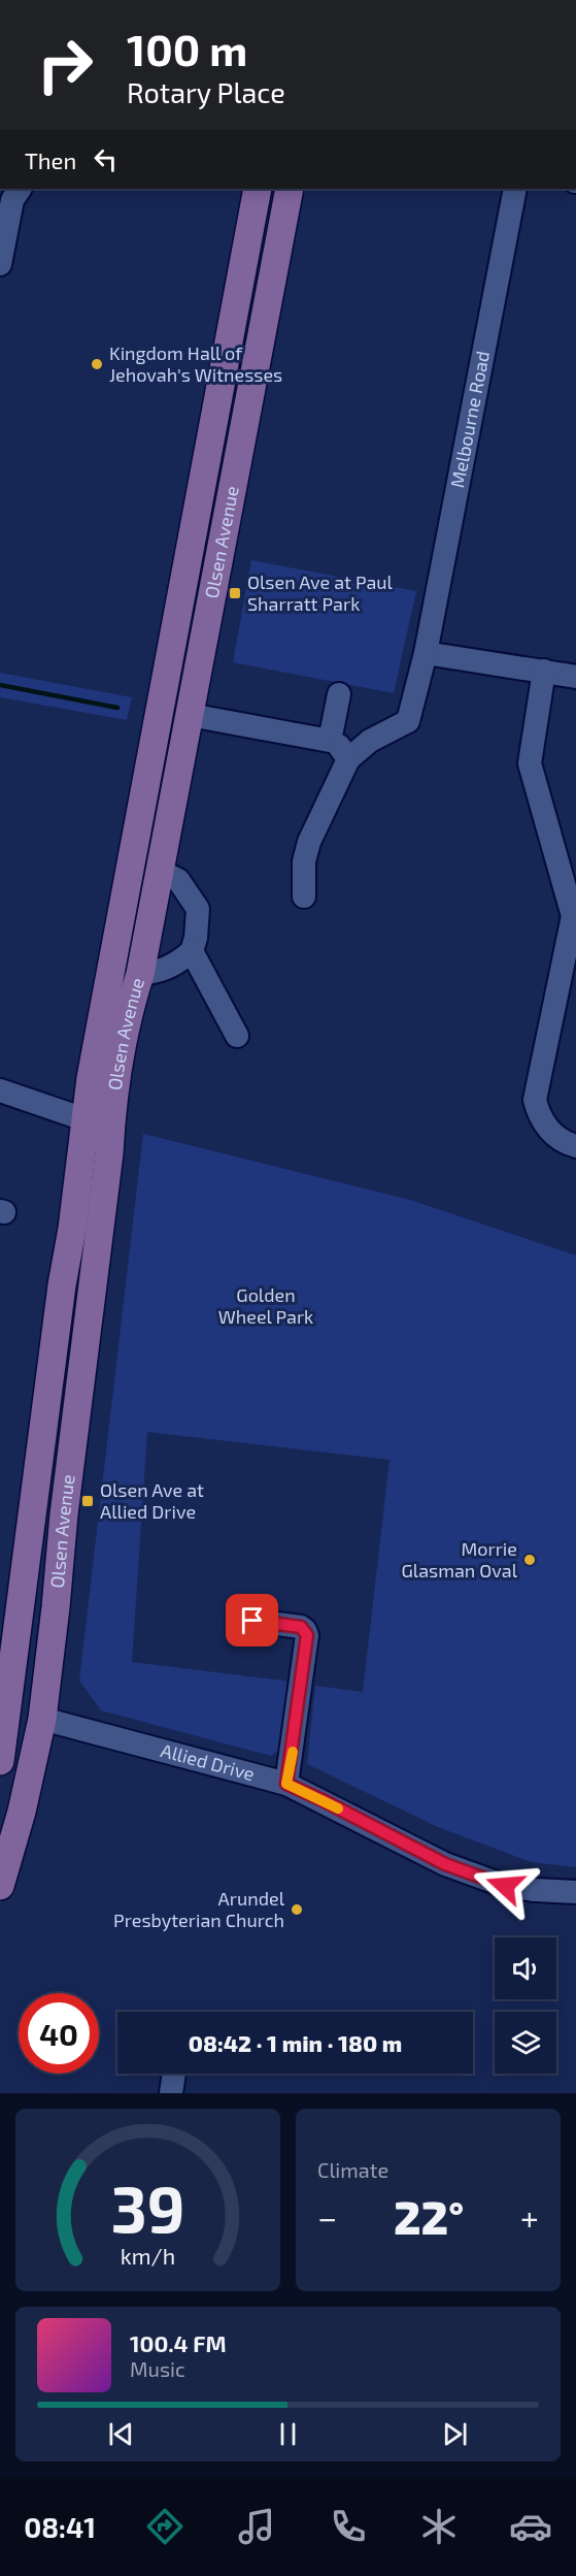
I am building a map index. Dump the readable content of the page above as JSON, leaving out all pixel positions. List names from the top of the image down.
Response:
{
  "streets": {
    "main road": ["Olsen Avenue"],
    "street": ["Melbourne Road", "Allied Drive"]
  },
  "crossings": [
    ["Olsen Avenue", "Allied Drive"]
  ],
  "parks": ["Golden Wheel Park"],
  "places": {
    "other": ["Kingdom Hall of Jehovah's Witnesses", "Morrie Glasman Oval", "Arundel Presbyterian Church"],
    "transit": ["Olsen Ave at Paul Sharratt Park", "Olsen Ave at Allied Drive"]
  },
  "page": {
    "turn": ["100 m", "Rotary Place"],
    "then": "Then",
    "limit": "40",
    "trip": "08:42 · 1 min · 180 m",
    "tile": "Climate",
    "heat": ["−", "22°", "+"],
    "song": ["100.4 FM", "Music"],
    "tabs": "08:41",
    "gauge": ["39", "km/h"]
  }
}
